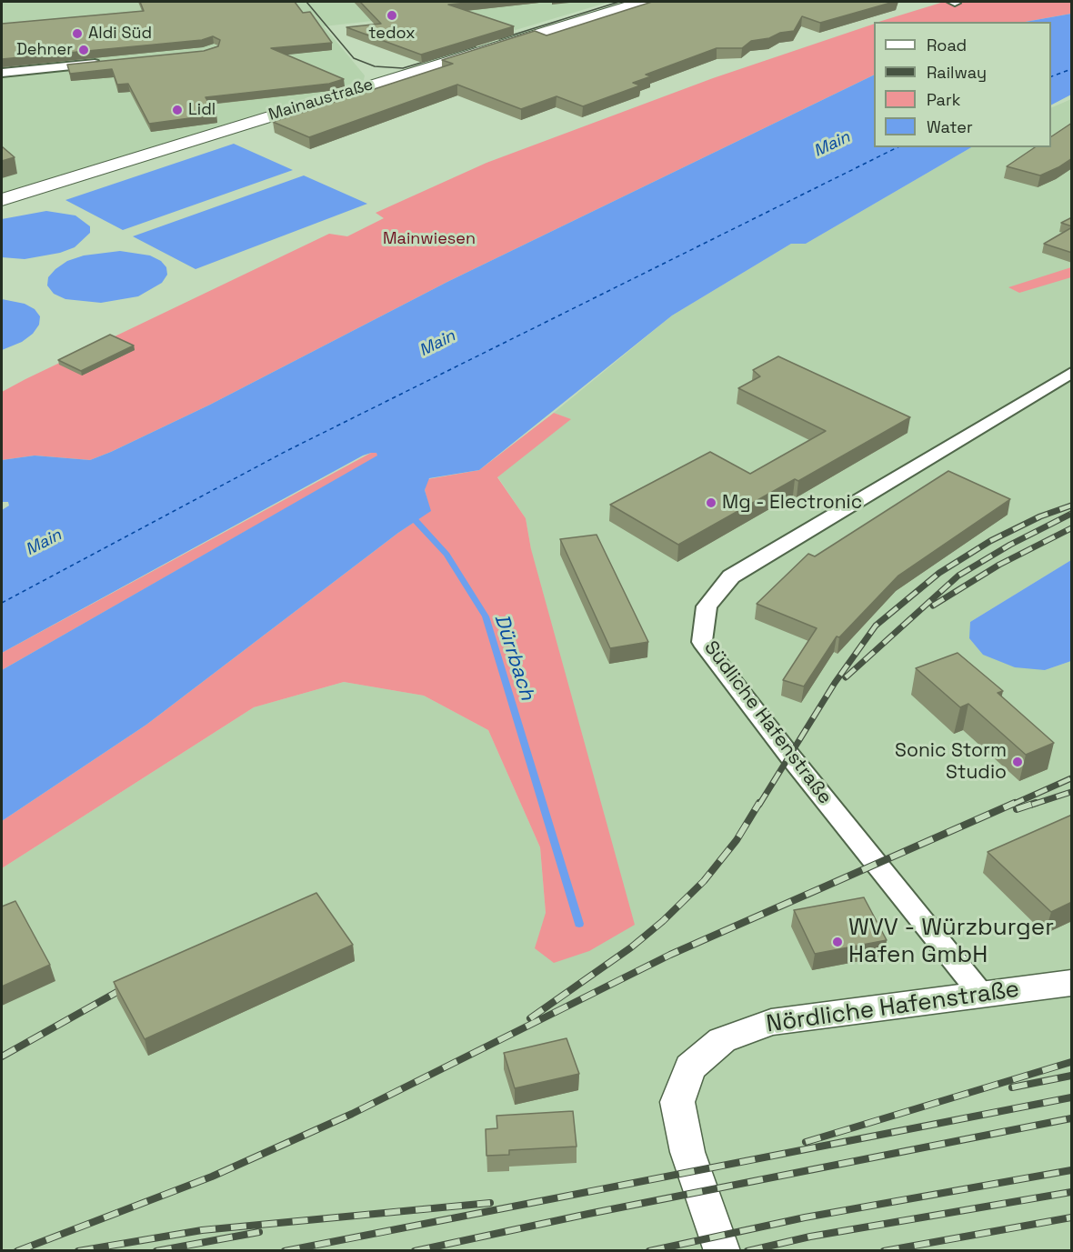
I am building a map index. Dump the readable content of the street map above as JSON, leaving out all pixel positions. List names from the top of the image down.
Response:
{
  "streets": {
    "main road": ["Mainaustraße"],
    "street": ["Südliche Hafenstraße", "Nördliche Hafenstraße"]
  },
  "crossings": [
    ["Südliche Hafenstraße", "Nördliche Hafenstraße"]
  ],
  "water": ["Main", "Dürrbach"],
  "parks": ["Mainwiesen"],
  "places": [
    "tedox",
    "Aldi Süd",
    "Dehner",
    "Lidl",
    "Mg - Electronic",
    "Sonic Storm Studio",
    "WVV - Würzburger Hafen GmbH"
  ],
  "legend": [
    "Road",
    "Railway",
    "Park",
    "Water"
  ]
}
